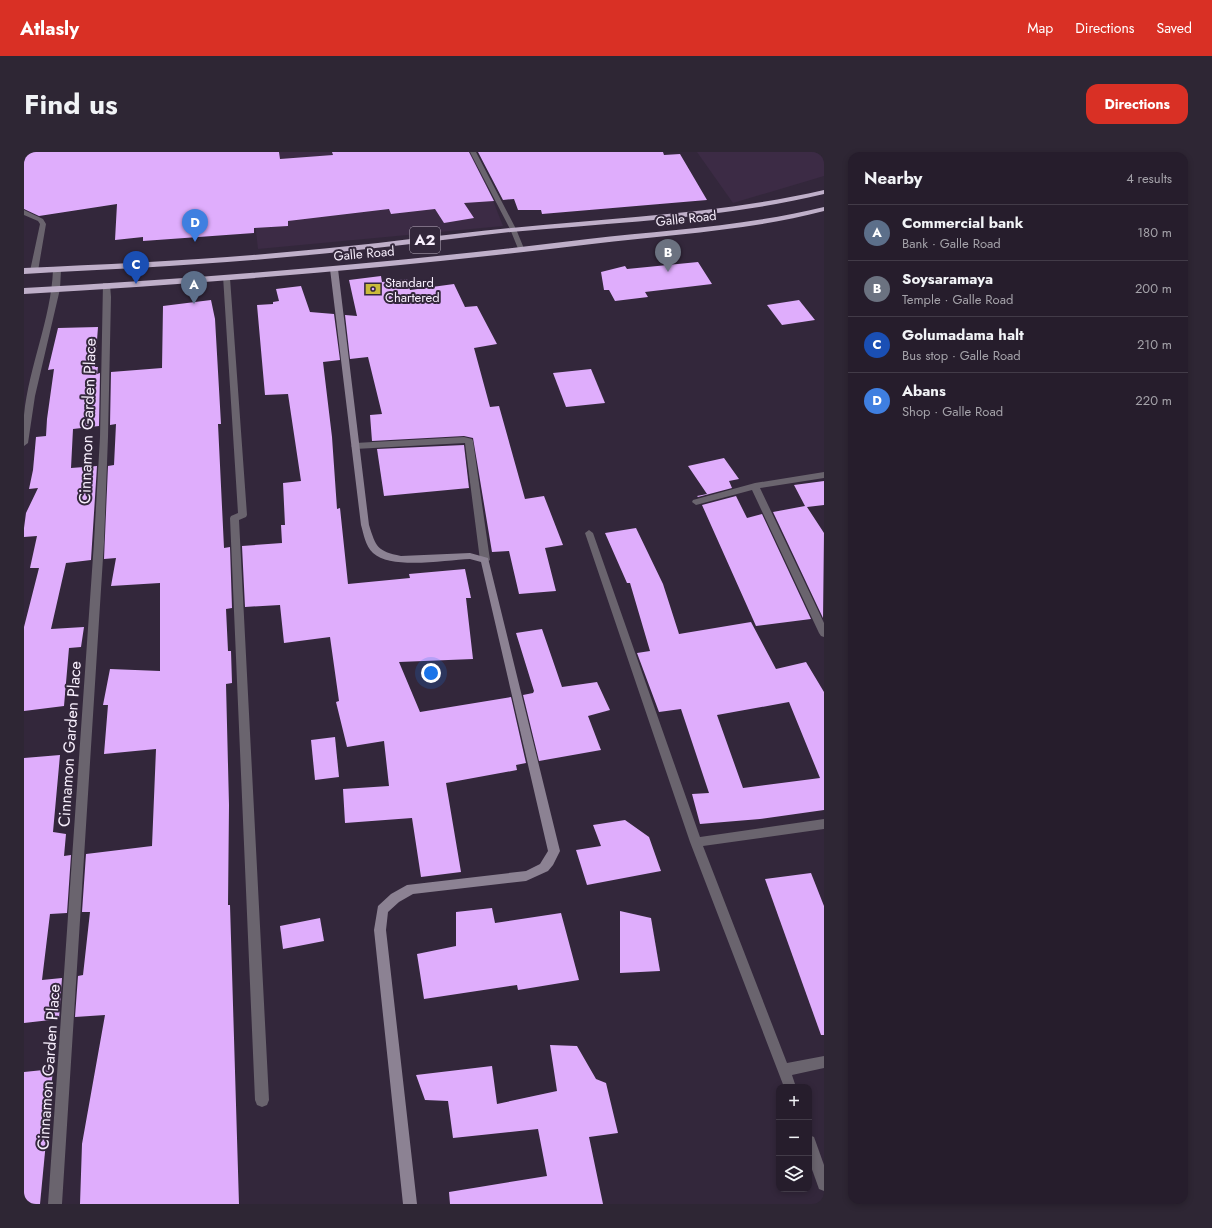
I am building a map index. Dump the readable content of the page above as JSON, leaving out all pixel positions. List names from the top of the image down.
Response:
{
  "streets": {
    "highway": ["Galle Road", "A2"],
    "street": ["Cinnamon Garden Place"]
  },
  "crossings": [
    ["Galle Road", "Cinnamon Garden Place"]
  ],
  "places": {
    "bank": ["Standard Chartered"]
  },
  "page": {
    "header": "Atlasly",
    "nav": ["Map", "Directions", "Saved"],
    "title": "Find us",
    "buttons": "Directions",
    "heading": ["Nearby", "4 results"],
    "list": [
      {
        "mark": "A",
        "name": "Commercial bank",
        "note": "Bank · Galle Road",
        "value": "180 m"
      },
      {
        "mark": "B",
        "name": "Soysaramaya",
        "note": "Temple · Galle Road",
        "value": "200 m"
      },
      {
        "mark": "C",
        "name": "Golumadama halt",
        "note": "Bus stop · Galle Road",
        "value": "210 m"
      },
      {
        "mark": "D",
        "name": "Abans",
        "note": "Shop · Galle Road",
        "value": "220 m"
      }
    ],
    "pins": [
      "D",
      "B",
      "C",
      "A"
    ],
    "map_buttons": ["+", "−"]
  }
}
